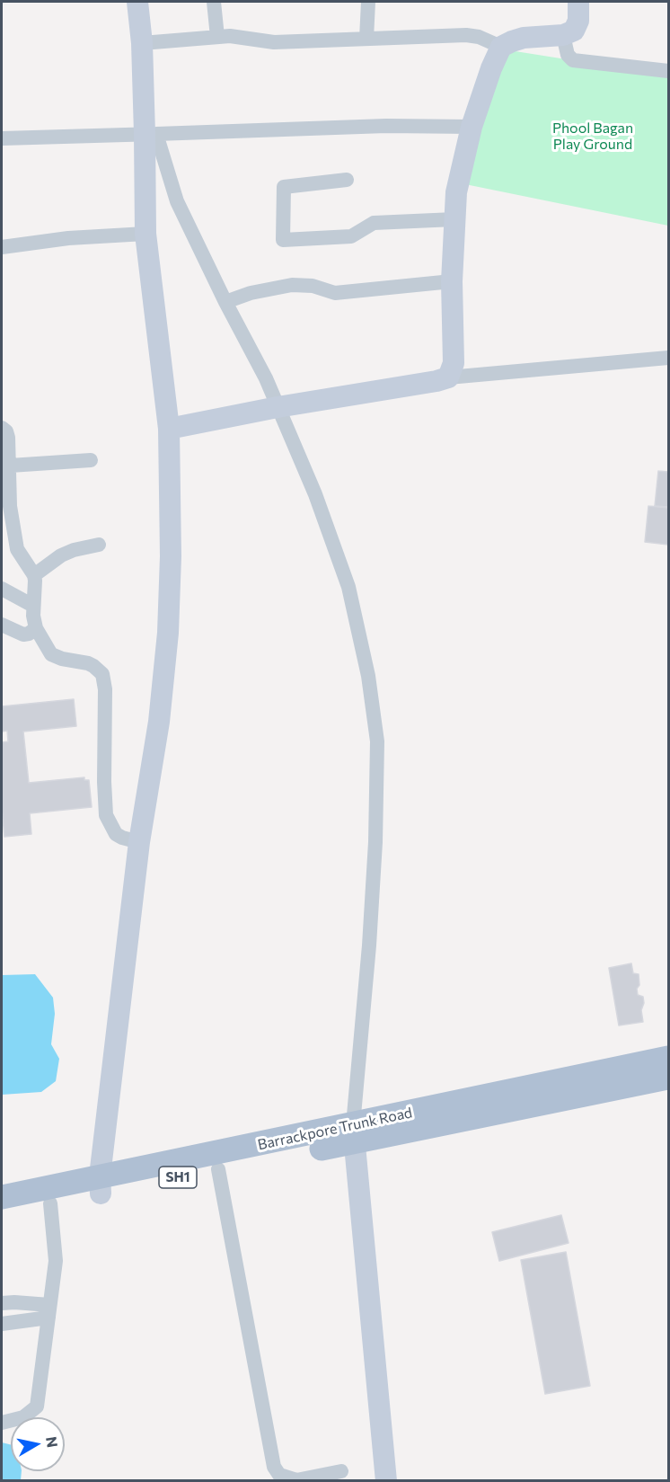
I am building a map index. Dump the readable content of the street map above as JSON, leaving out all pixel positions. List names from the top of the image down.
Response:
{
  "streets": {
    "main road": ["Barrackpore Trunk Road", "SH1"]
  },
  "parks": ["Phool Bagan Play Ground"],
  "north": "right"
}
